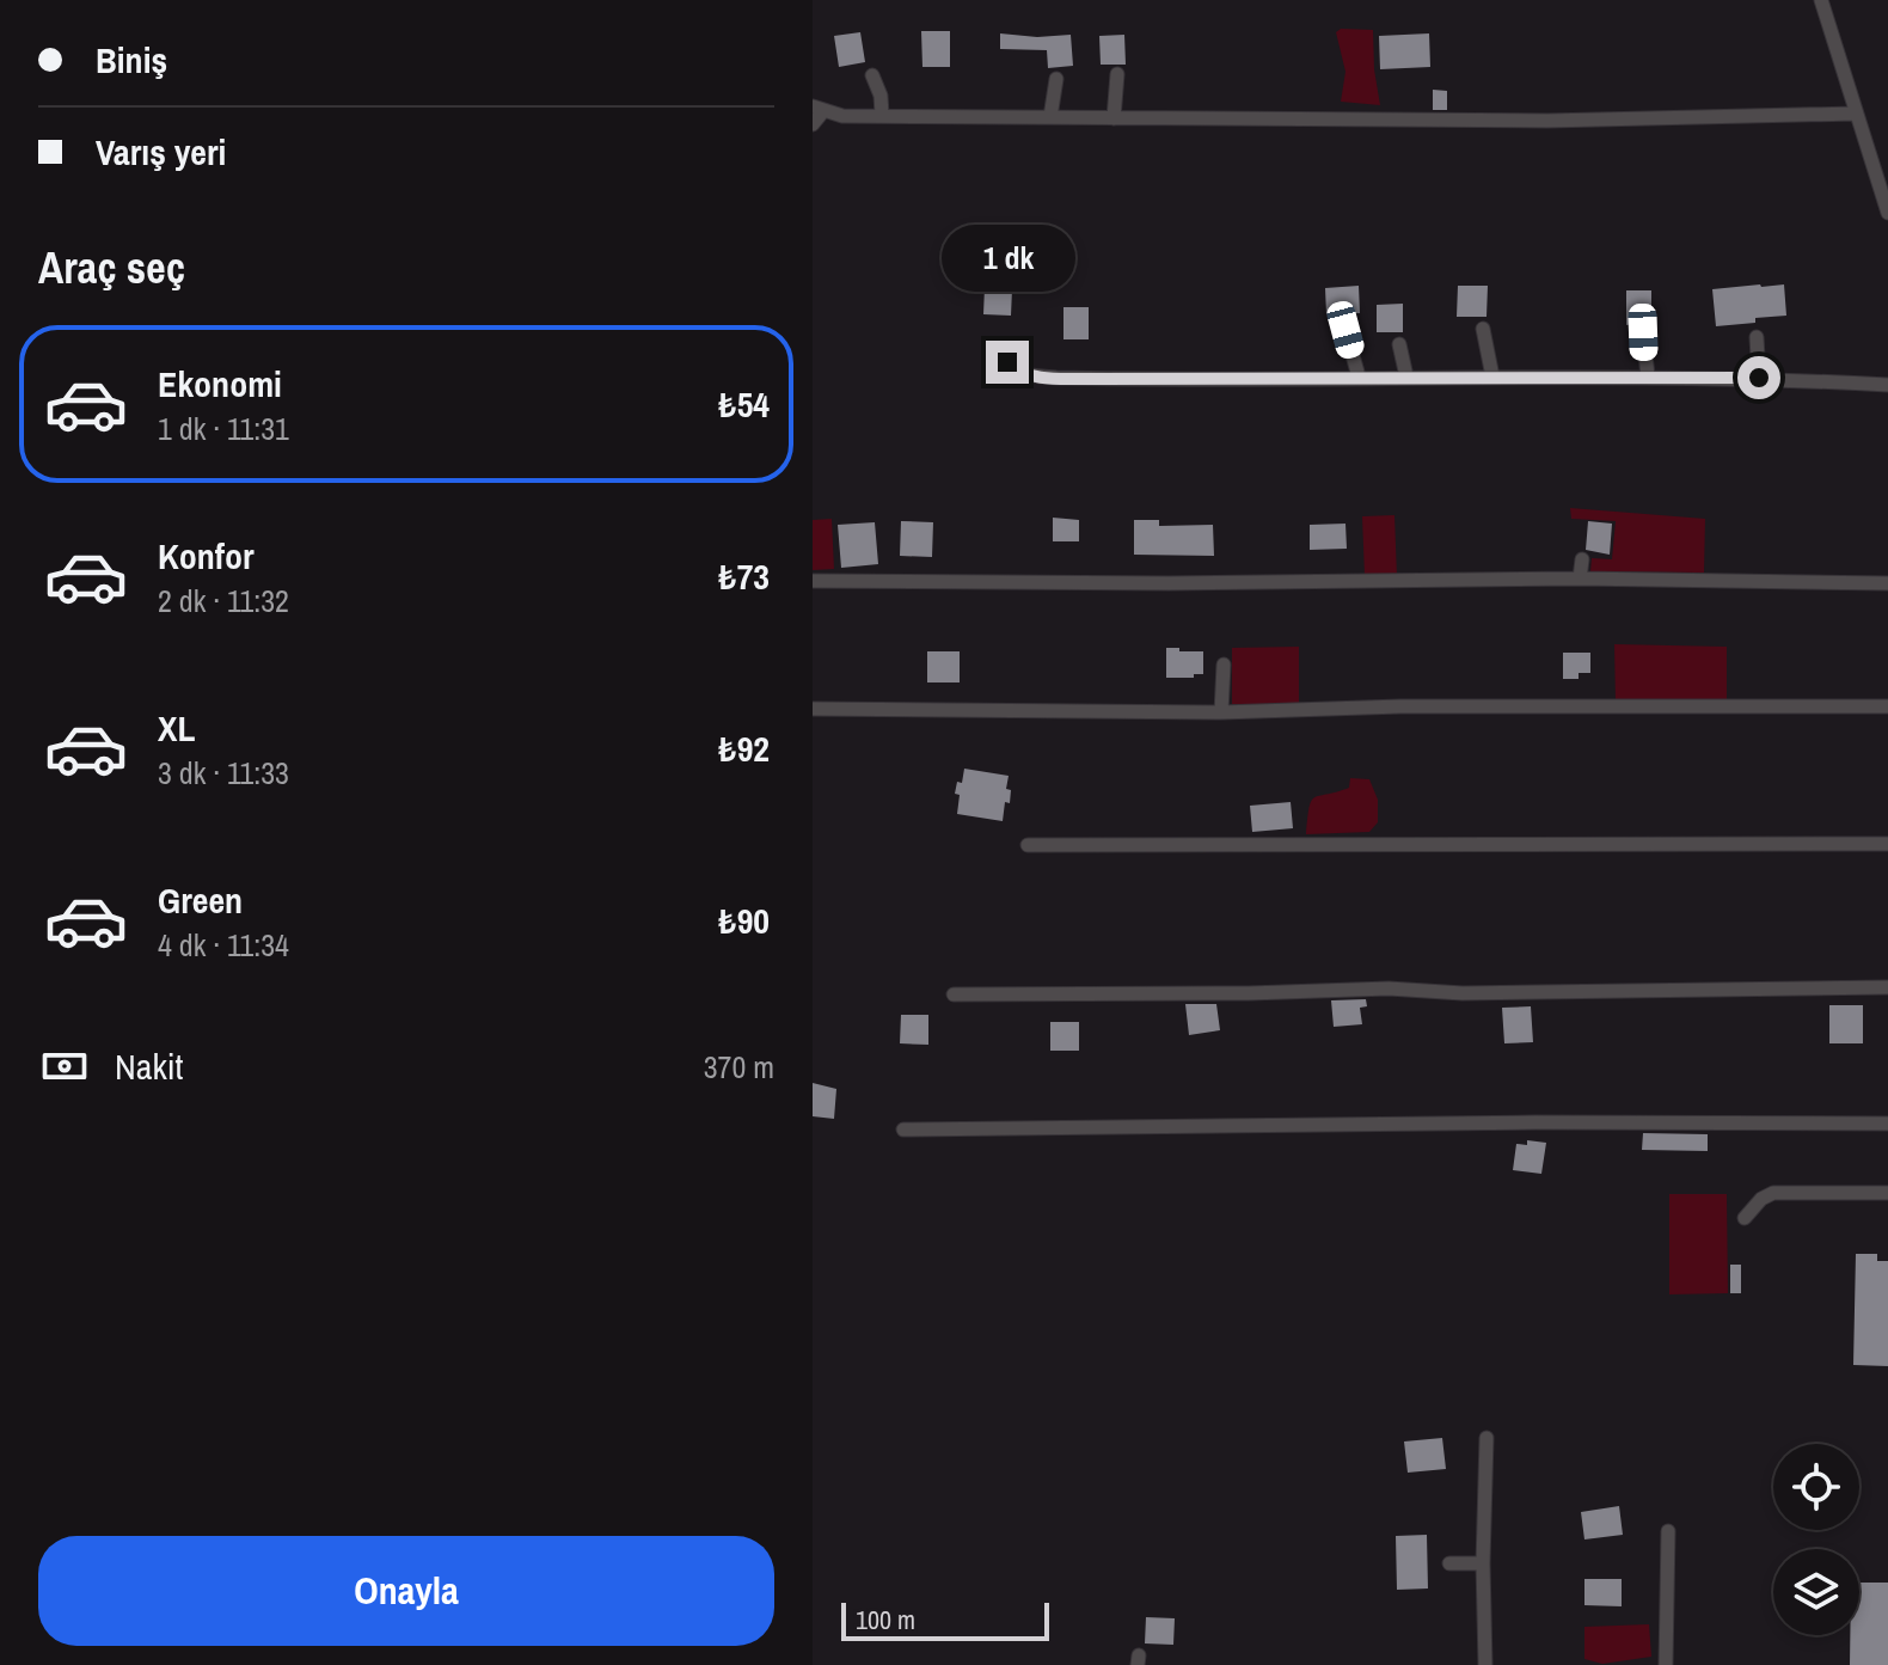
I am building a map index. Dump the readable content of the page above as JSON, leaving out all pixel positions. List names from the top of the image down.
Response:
{
  "scale_bar": "100 m",
  "page": {
    "banner": ["Biniş", "Varış yeri"],
    "heading": "Araç seç",
    "bubble": "1 dk",
    "list": [
      {
        "name": "Ekonomi",
        "note": "1 dk · 11:31",
        "value": "₺54"
      },
      {
        "name": "Konfor",
        "note": "2 dk · 11:32",
        "value": "₺73"
      },
      {
        "name": "XL",
        "note": "3 dk · 11:33",
        "value": "₺92"
      },
      {
        "name": "Green",
        "note": "4 dk · 11:34",
        "value": "₺90"
      }
    ],
    "pay": ["Nakit", "370 m"],
    "buttons": "Onayla",
    "scale": "100 m"
  }
}
